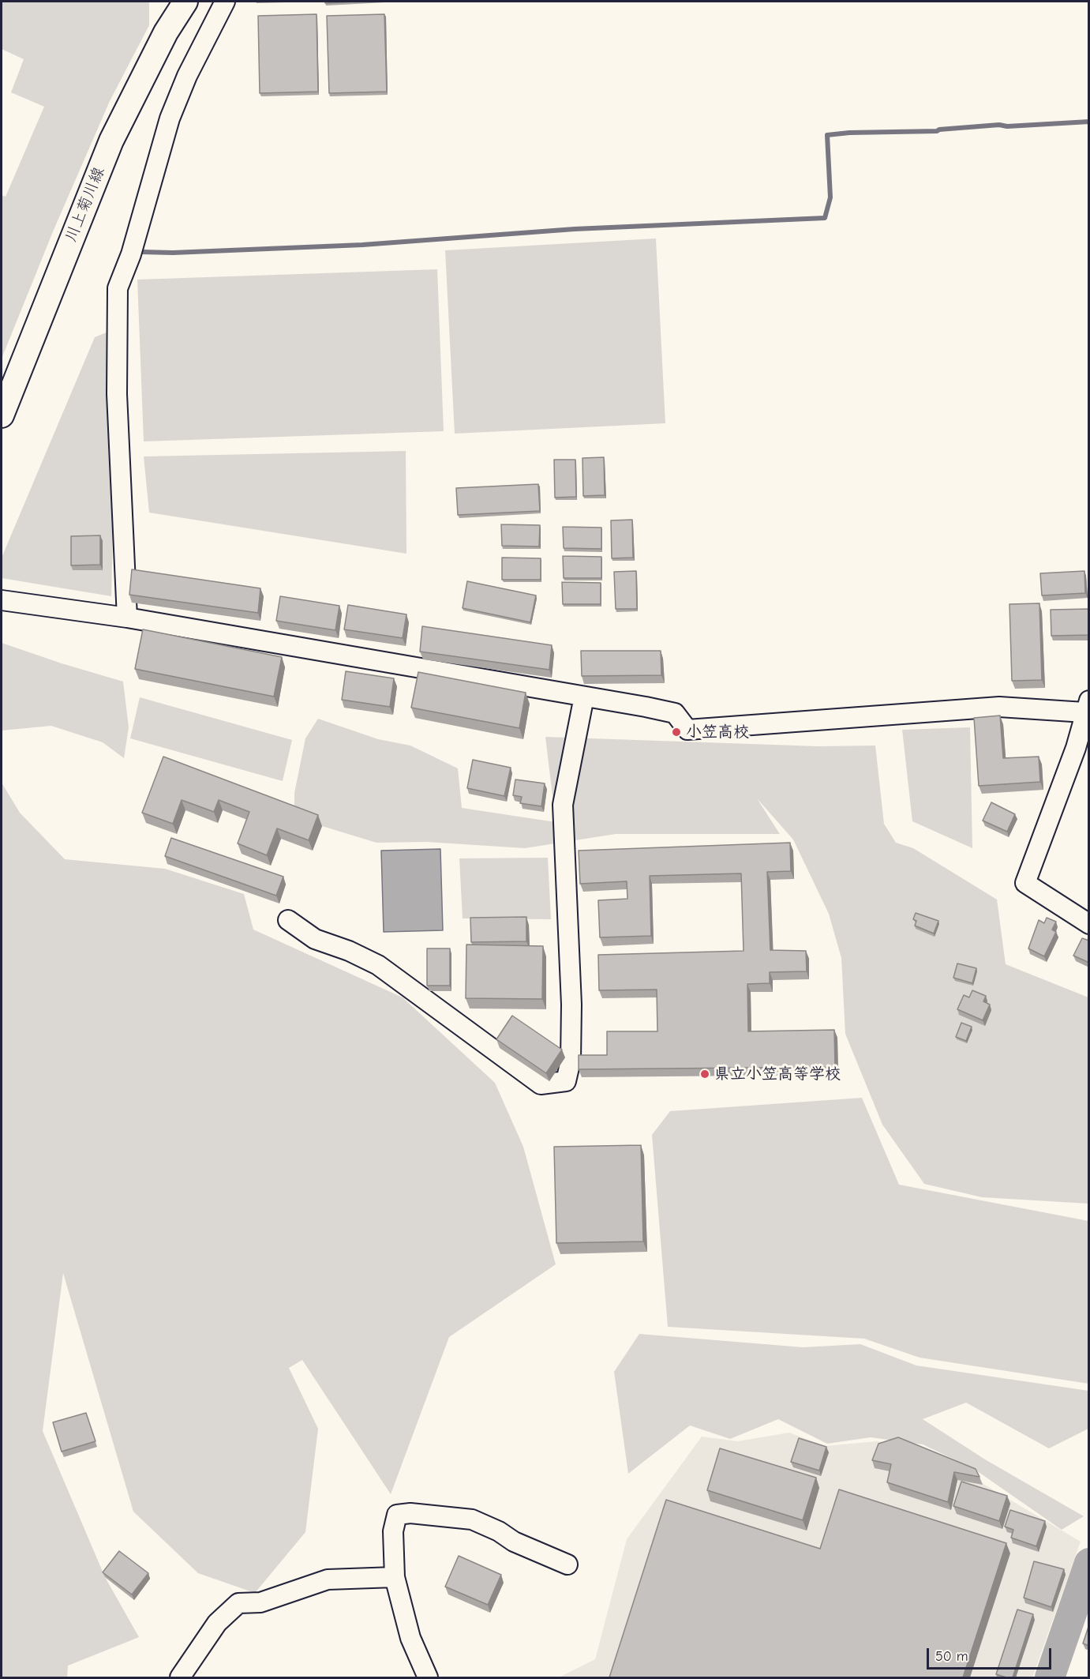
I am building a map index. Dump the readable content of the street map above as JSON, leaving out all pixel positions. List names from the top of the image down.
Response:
{
  "streets": {
    "main road": ["川上菊川線"]
  },
  "places": ["小笠高校", "県立小笠高等学校"],
  "scale_bar": "50 m"
}
